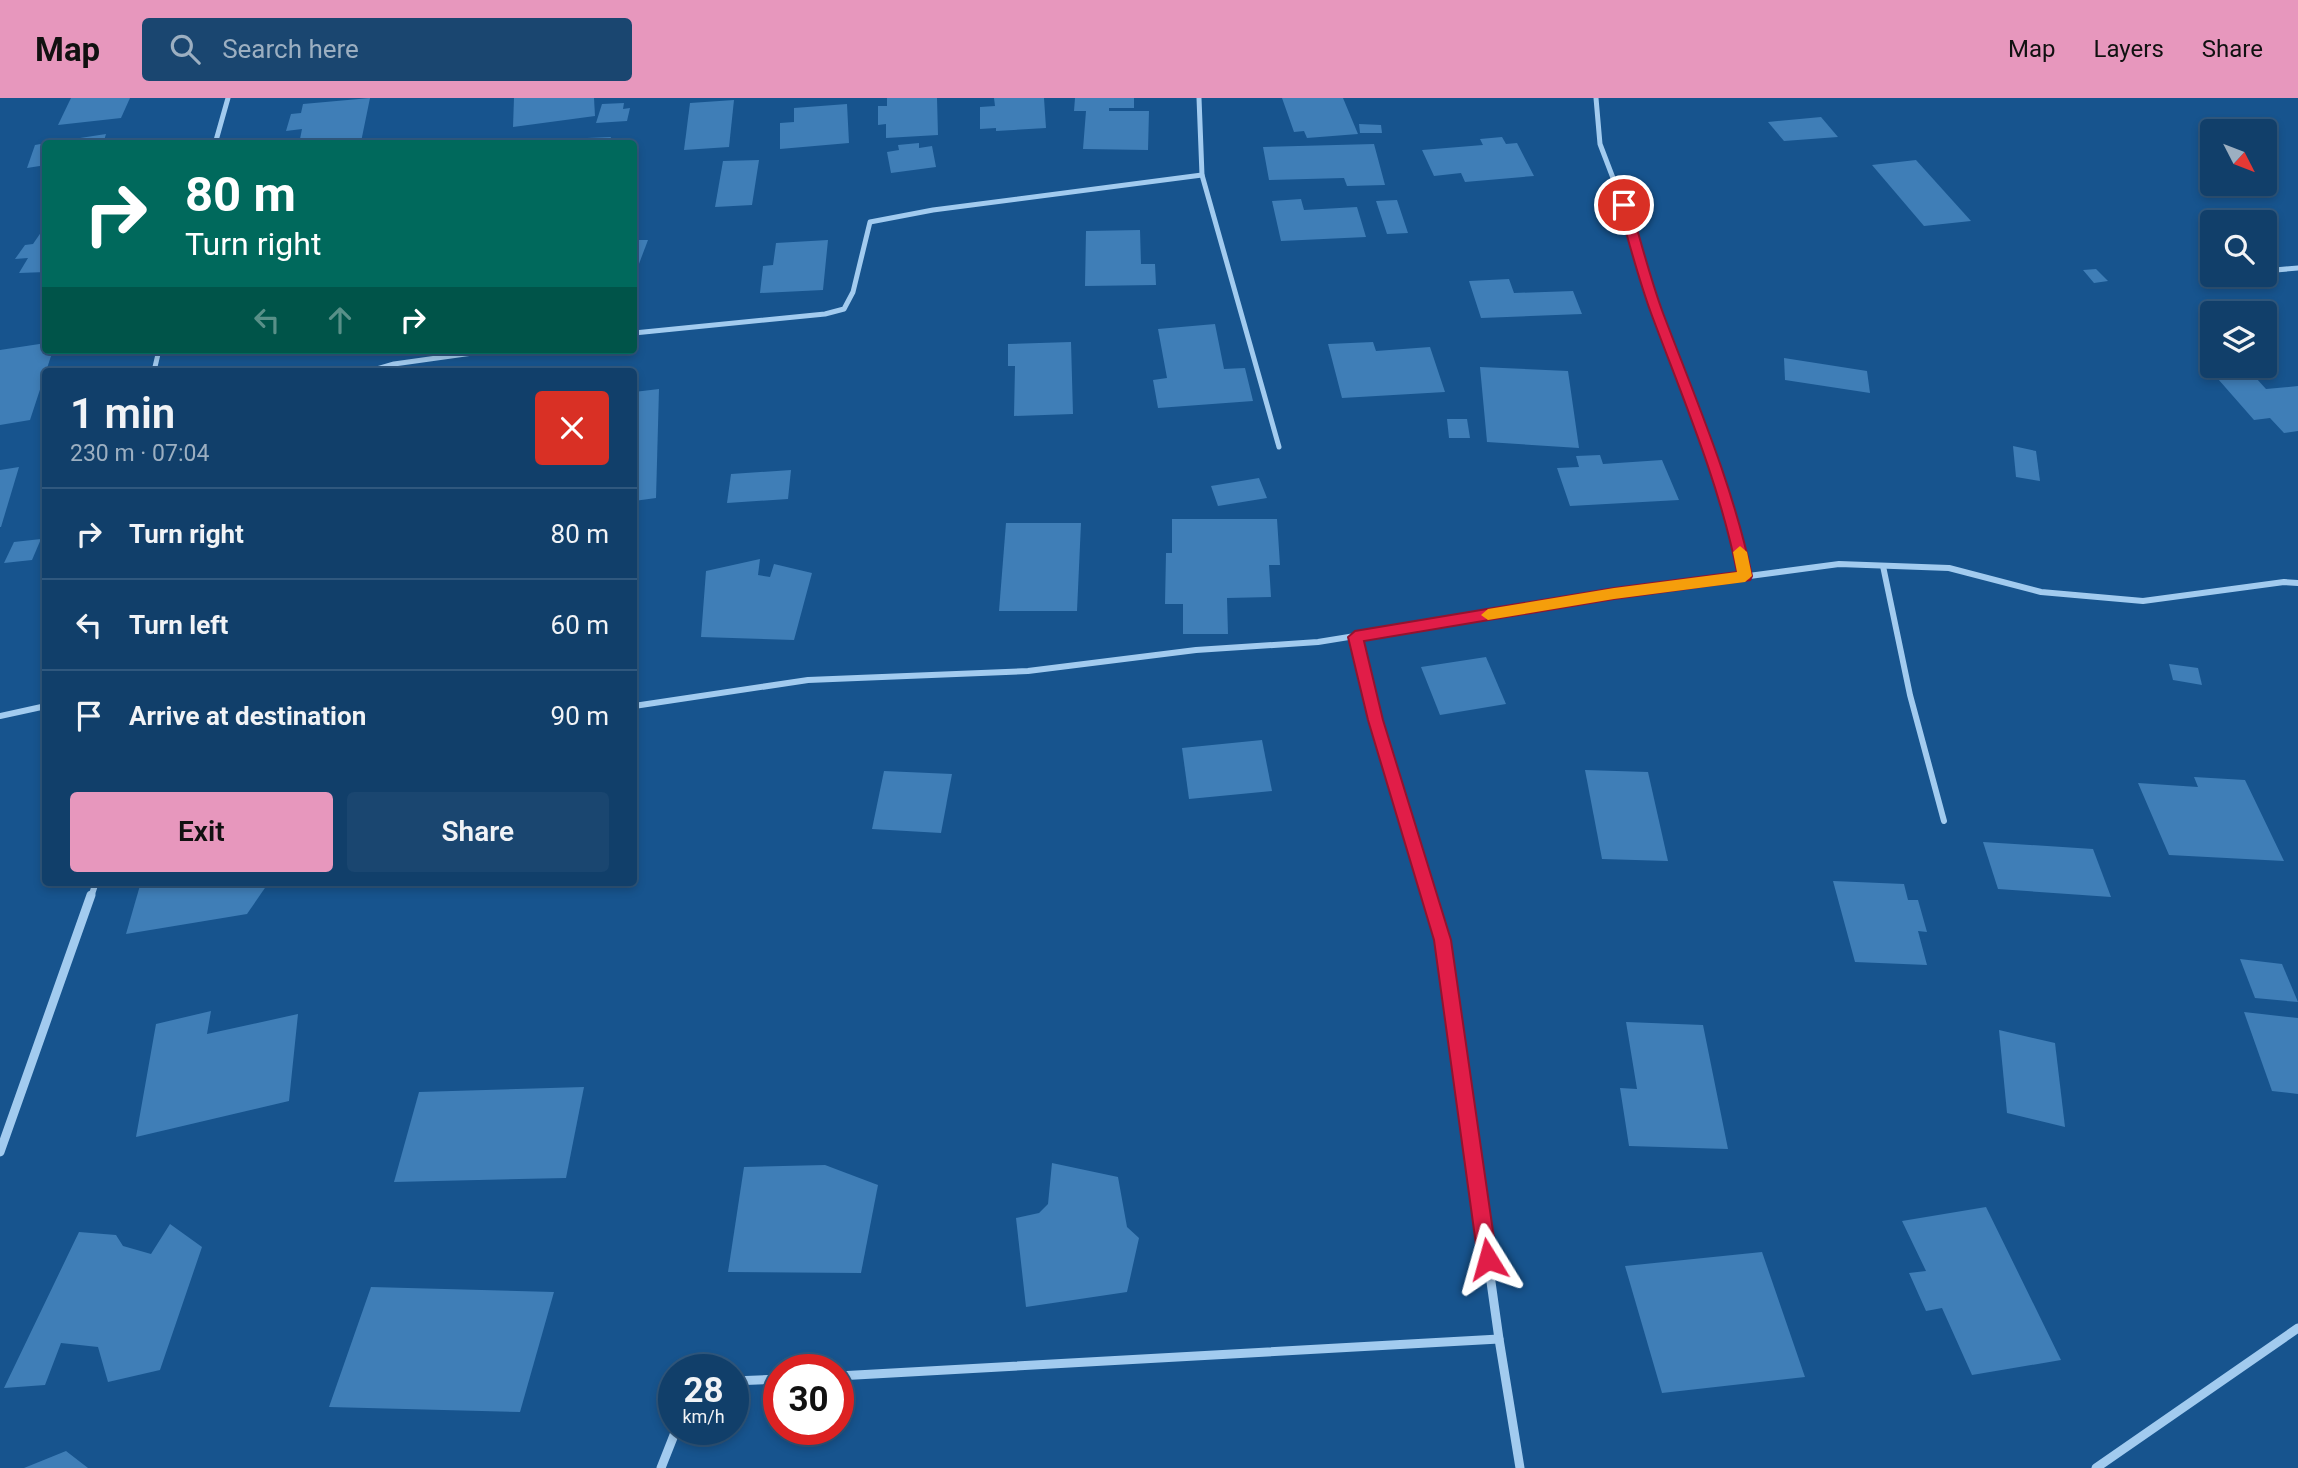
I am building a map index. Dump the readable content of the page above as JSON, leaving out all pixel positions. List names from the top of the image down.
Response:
{
  "north": "bottom right",
  "page": {
    "header": "Map",
    "search": "Search here",
    "nav": ["Map", "Layers", "Share"],
    "turn": ["80 m", "Turn right"],
    "heading": ["1 min", "230 m · 07:04"],
    "list": [
      {
        "name": "Turn right",
        "value": "80 m"
      },
      {
        "name": "Turn left",
        "value": "60 m"
      },
      {
        "name": "Arrive at destination",
        "value": "90 m"
      }
    ],
    "buttons": ["Exit", "Share"],
    "speed": "28 km/h",
    "limit": "30"
  }
}
